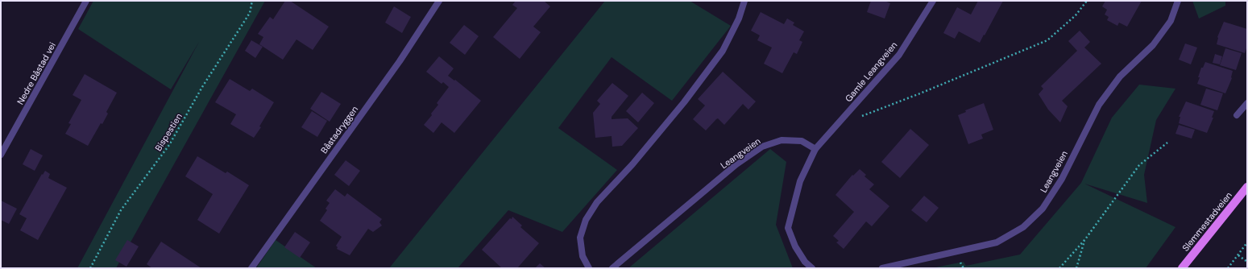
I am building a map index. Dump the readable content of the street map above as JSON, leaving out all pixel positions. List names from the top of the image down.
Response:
{
  "streets": {
    "main road": ["Slemmestadveien"],
    "street": [
      "Gamle Leangveien",
      "Nedre Båstad vei",
      "Båstadryggen",
      "Leangveien"
    ],
    "path": ["Bispestien"]
  },
  "crossings": [
    ["Gamle Leangveien", "Leangveien"]
  ]
}
